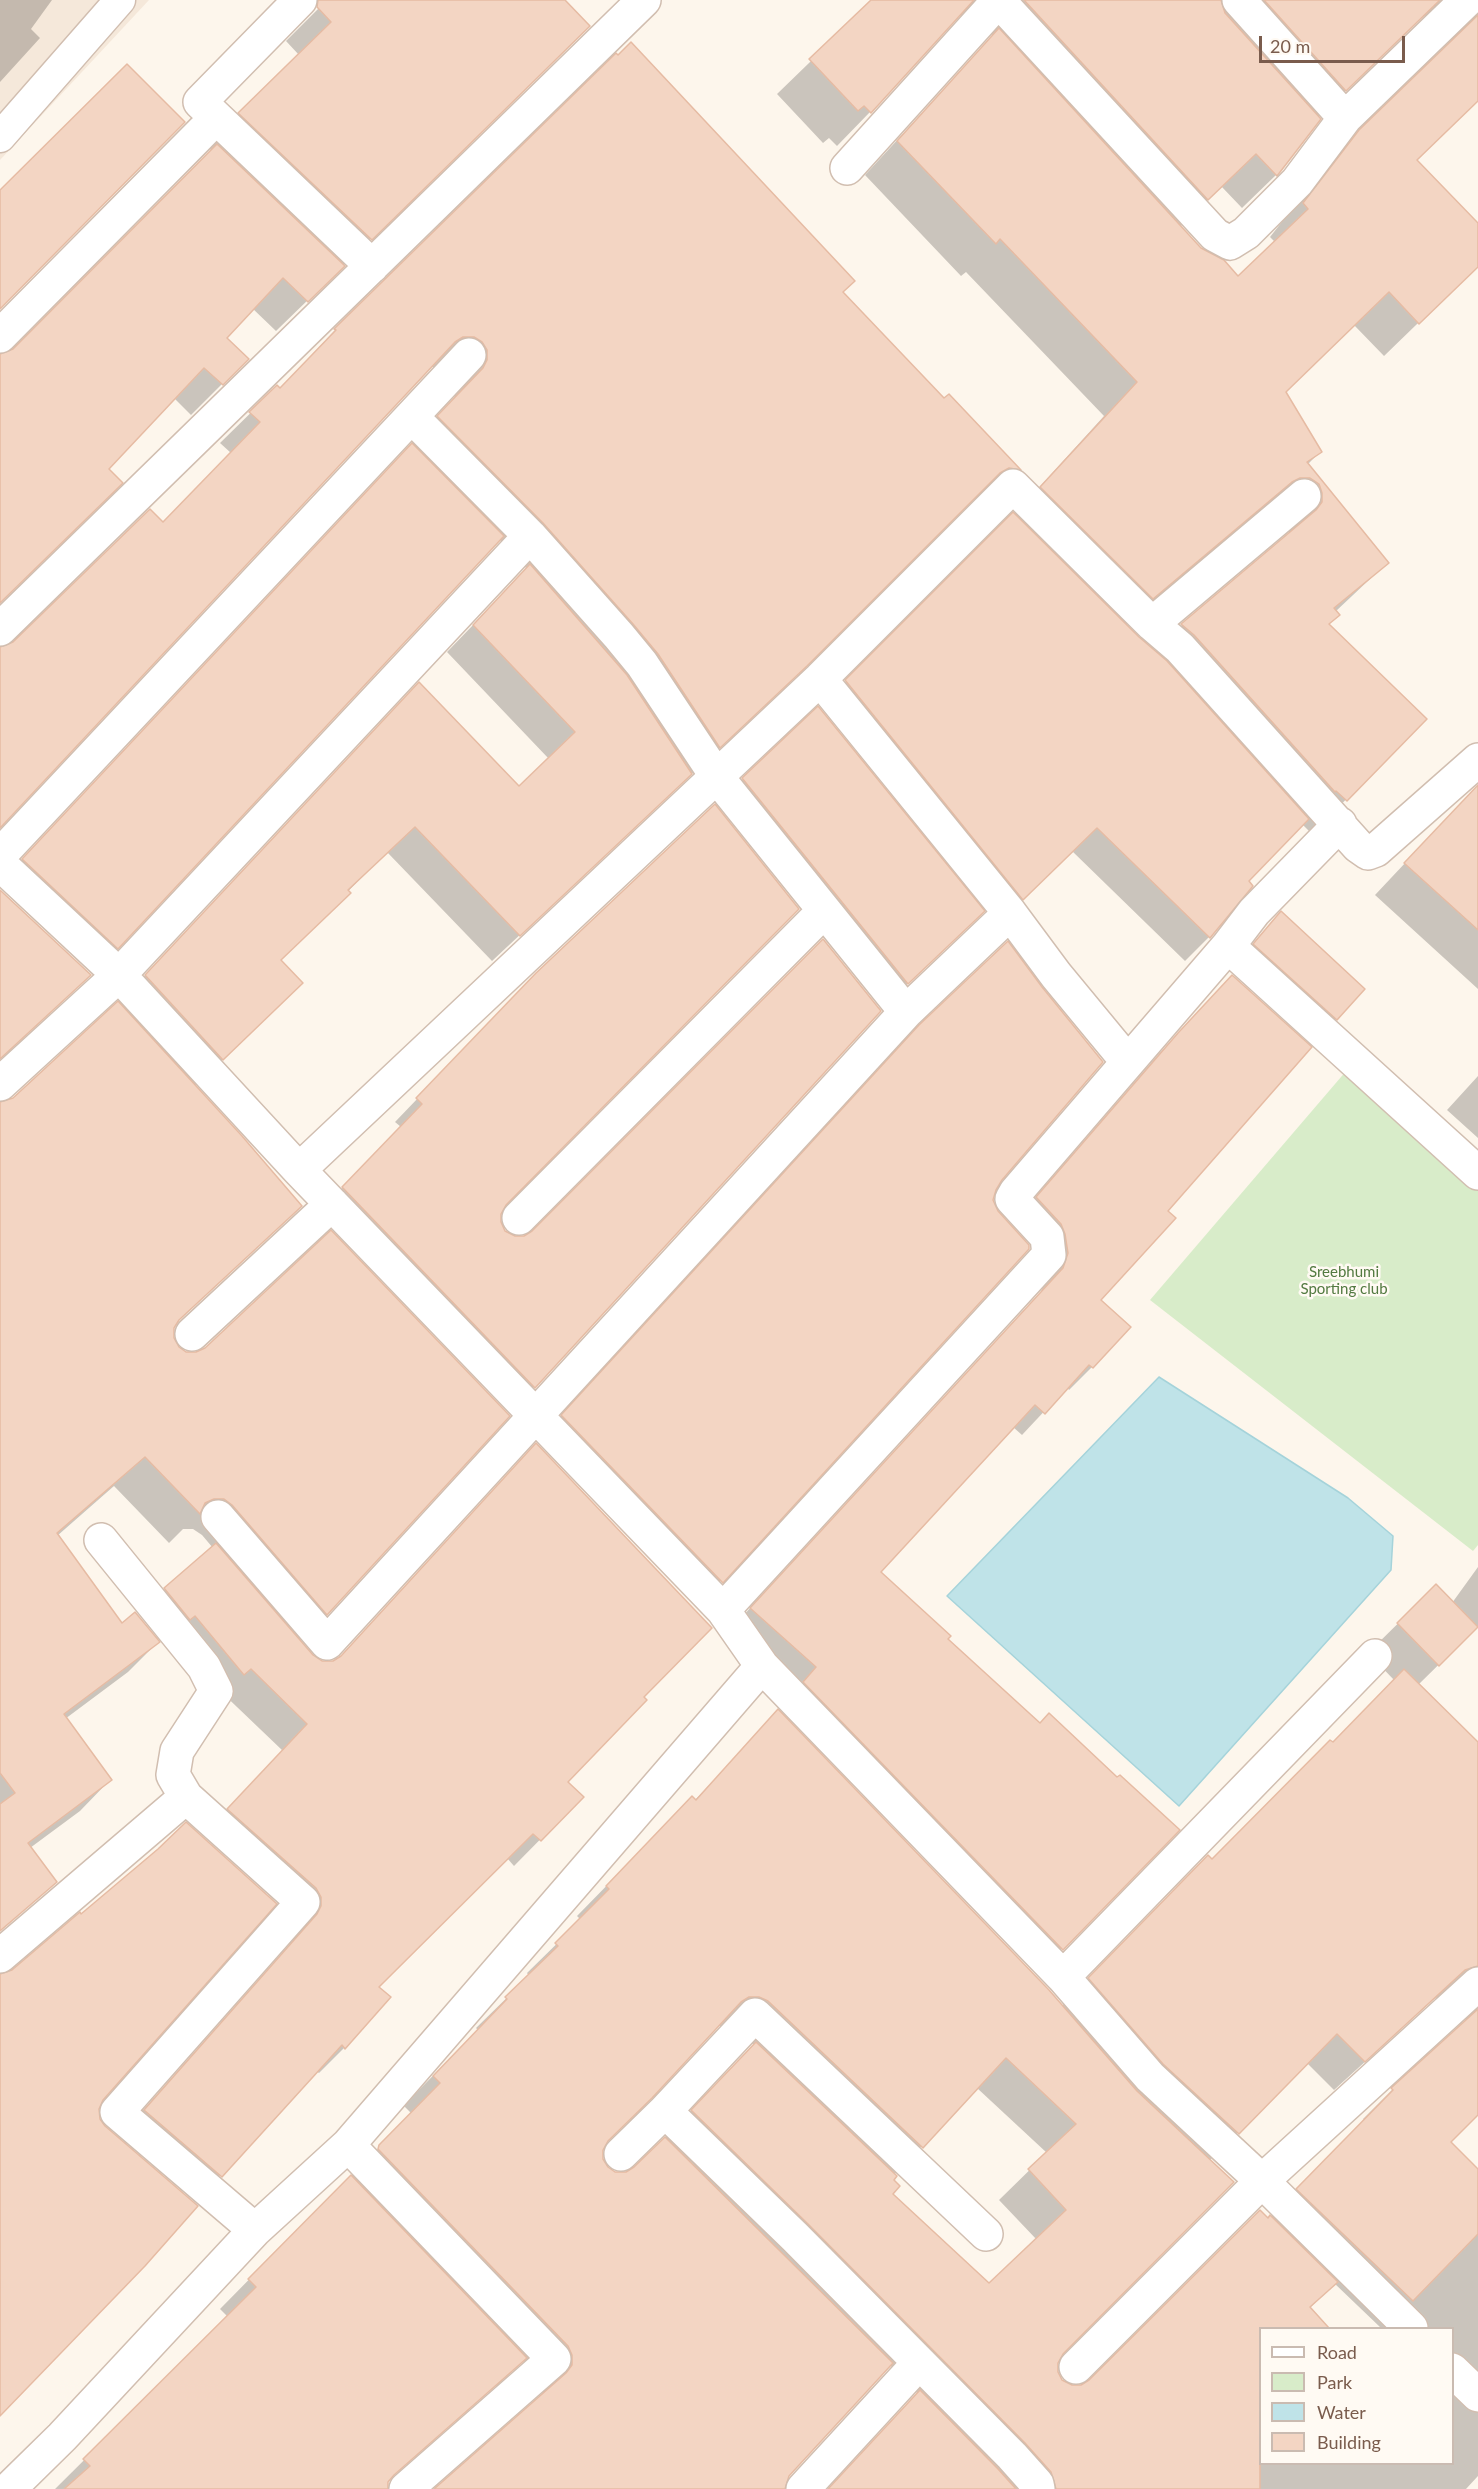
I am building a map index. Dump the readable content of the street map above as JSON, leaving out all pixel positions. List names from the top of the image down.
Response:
{
  "parks": ["Sreebhumi Sporting club"],
  "legend": [
    "Road",
    "Park",
    "Water",
    "Building"
  ],
  "scale_bar": "20 m"
}
